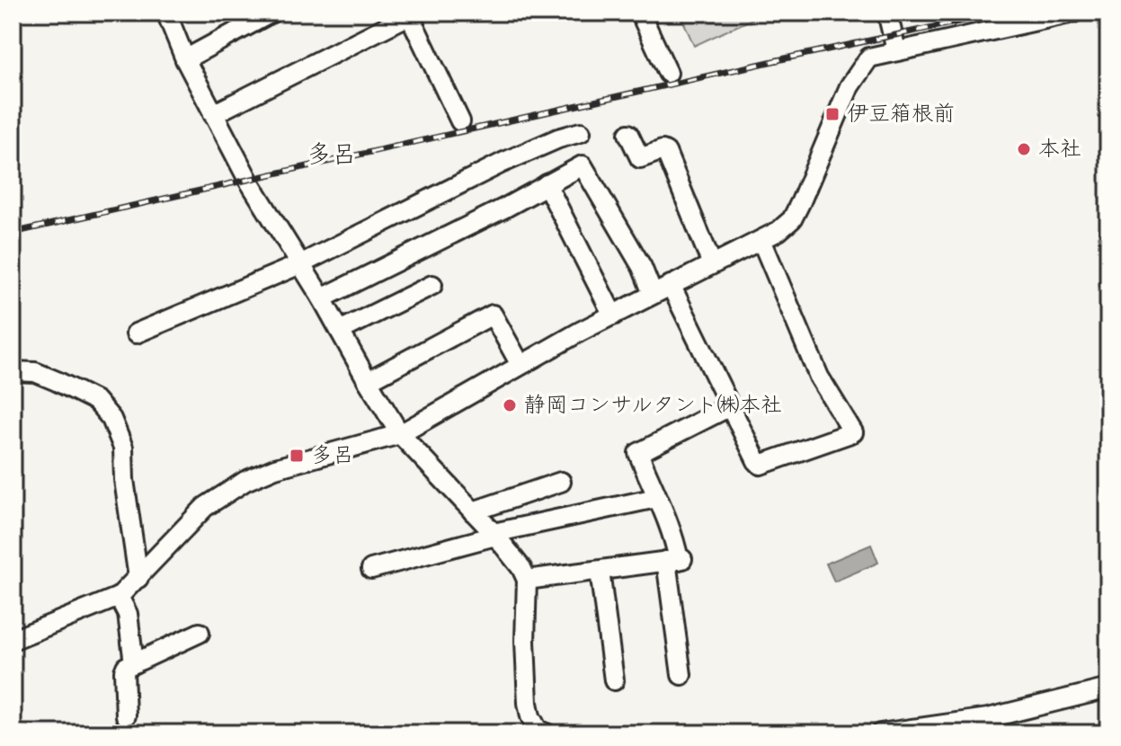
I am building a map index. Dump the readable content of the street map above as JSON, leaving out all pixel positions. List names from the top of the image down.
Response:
{
  "districts": ["多呂"],
  "places": {
    "transit": ["伊豆箱根前", "多呂"],
    "other": ["本社", "静岡コンサルタント㈱本社"]
  }
}
